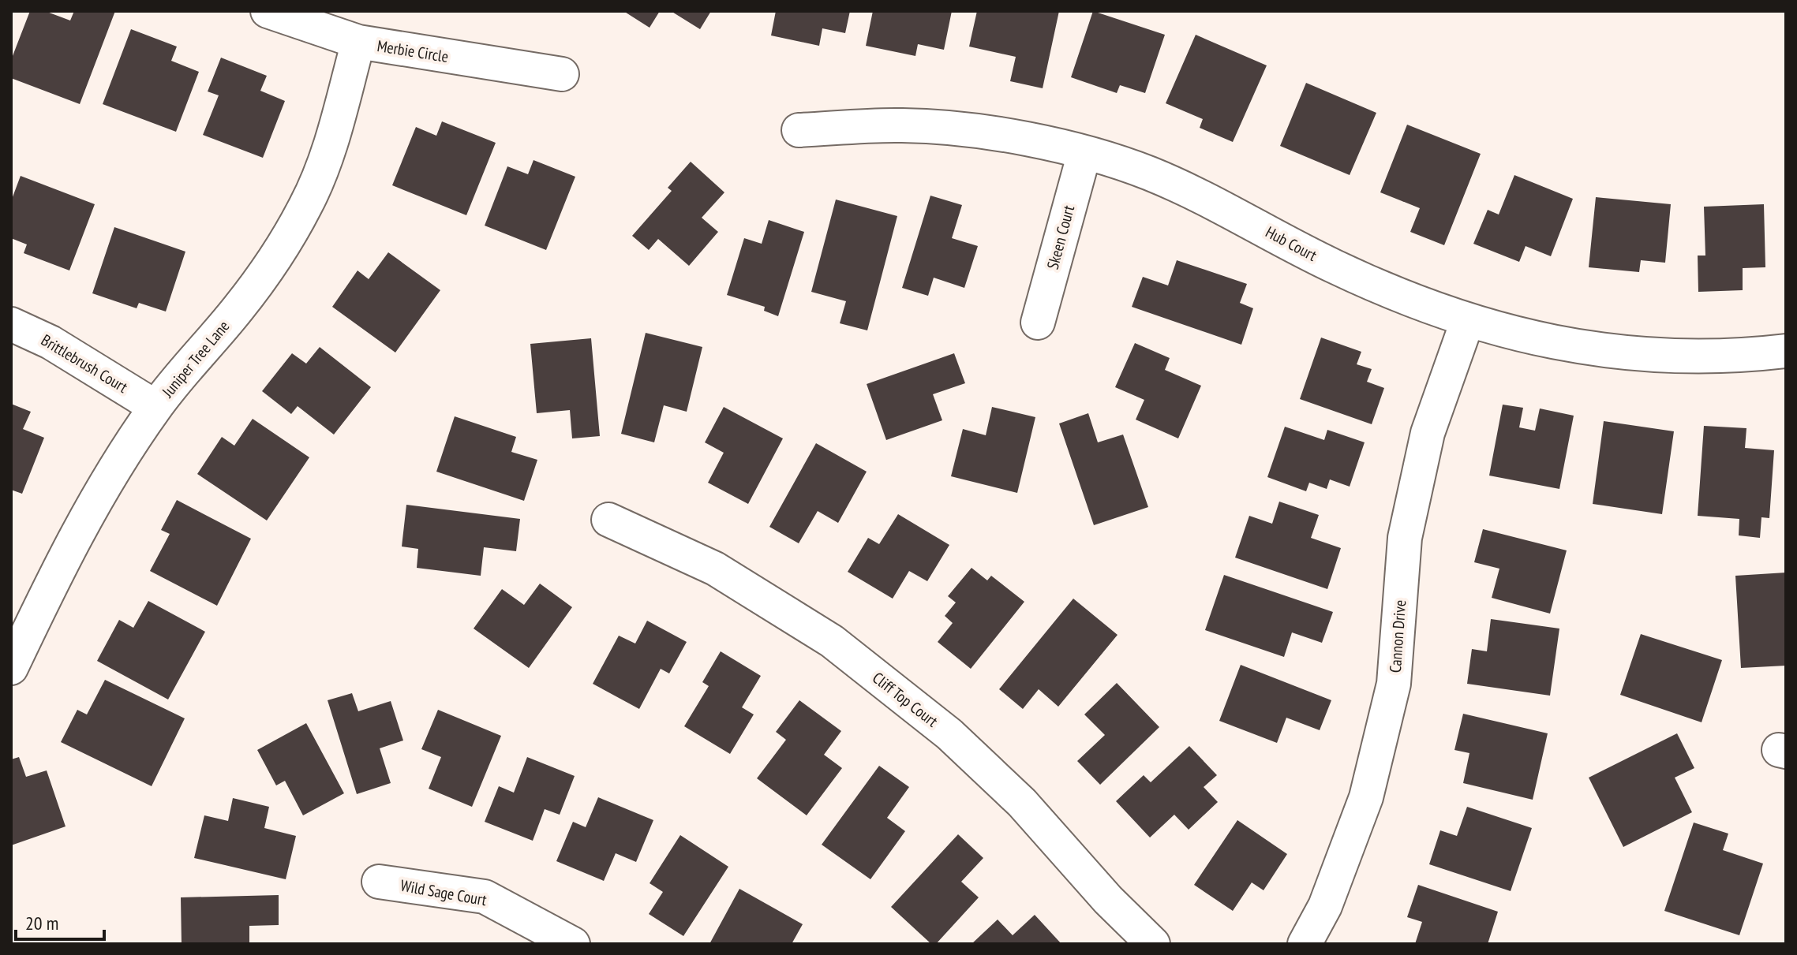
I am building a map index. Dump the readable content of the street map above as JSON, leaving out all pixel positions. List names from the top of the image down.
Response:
{
  "streets": {
    "street": [
      "Merbie Circle",
      "Skeen Court",
      "Hub Court",
      "Juniper Tree Lane",
      "Brittlebrush Court",
      "Cannon Drive",
      "Cliff Top Court",
      "Wild Sage Court"
    ]
  },
  "crossings": [
    ["Merbie Circle", "Juniper Tree Lane"],
    ["Skeen Court", "Hub Court"],
    ["Hub Court", "Cannon Drive"],
    ["Juniper Tree Lane", "Brittlebrush Court"]
  ],
  "scale_bar": "20 m"
}
